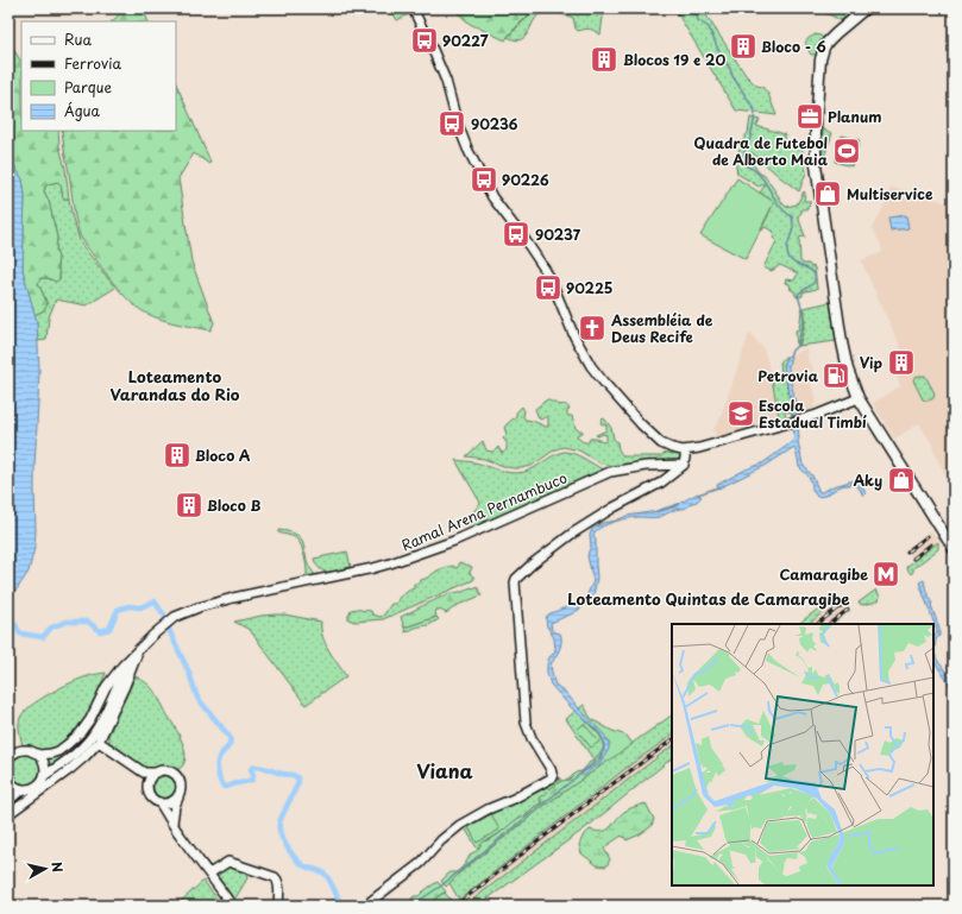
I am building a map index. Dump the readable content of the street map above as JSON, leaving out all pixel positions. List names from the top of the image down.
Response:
{
  "streets": {
    "street": ["Ramal Arena Pernambuco"]
  },
  "districts": ["Loteamento Varandas do Rio", "Loteamento Quintas de Camaragibe", "Viana"],
  "places": {
    "bus stop": [
      "90227",
      "90236",
      "90226",
      "90237",
      "90225"
    ],
    "building": [
      "Bloco - 6",
      "Blocos 19 e 20",
      "Vip",
      "Bloco A",
      "Bloco B"
    ],
    "office": ["Planum"],
    "sports": ["Quadra de Futebol de Alberto Maia"],
    "shop": ["Multiservice", "Aky"],
    "church": ["Assembléia de Deus Recife"],
    "fuel station": ["Petrovia"],
    "school or university": ["Escola Estadual Timbí"],
    "metro station": ["Camaragibe"]
  },
  "legend": [
    "Rua",
    "Ferrovia",
    "Parque",
    "Água"
  ],
  "north": "right"
}
